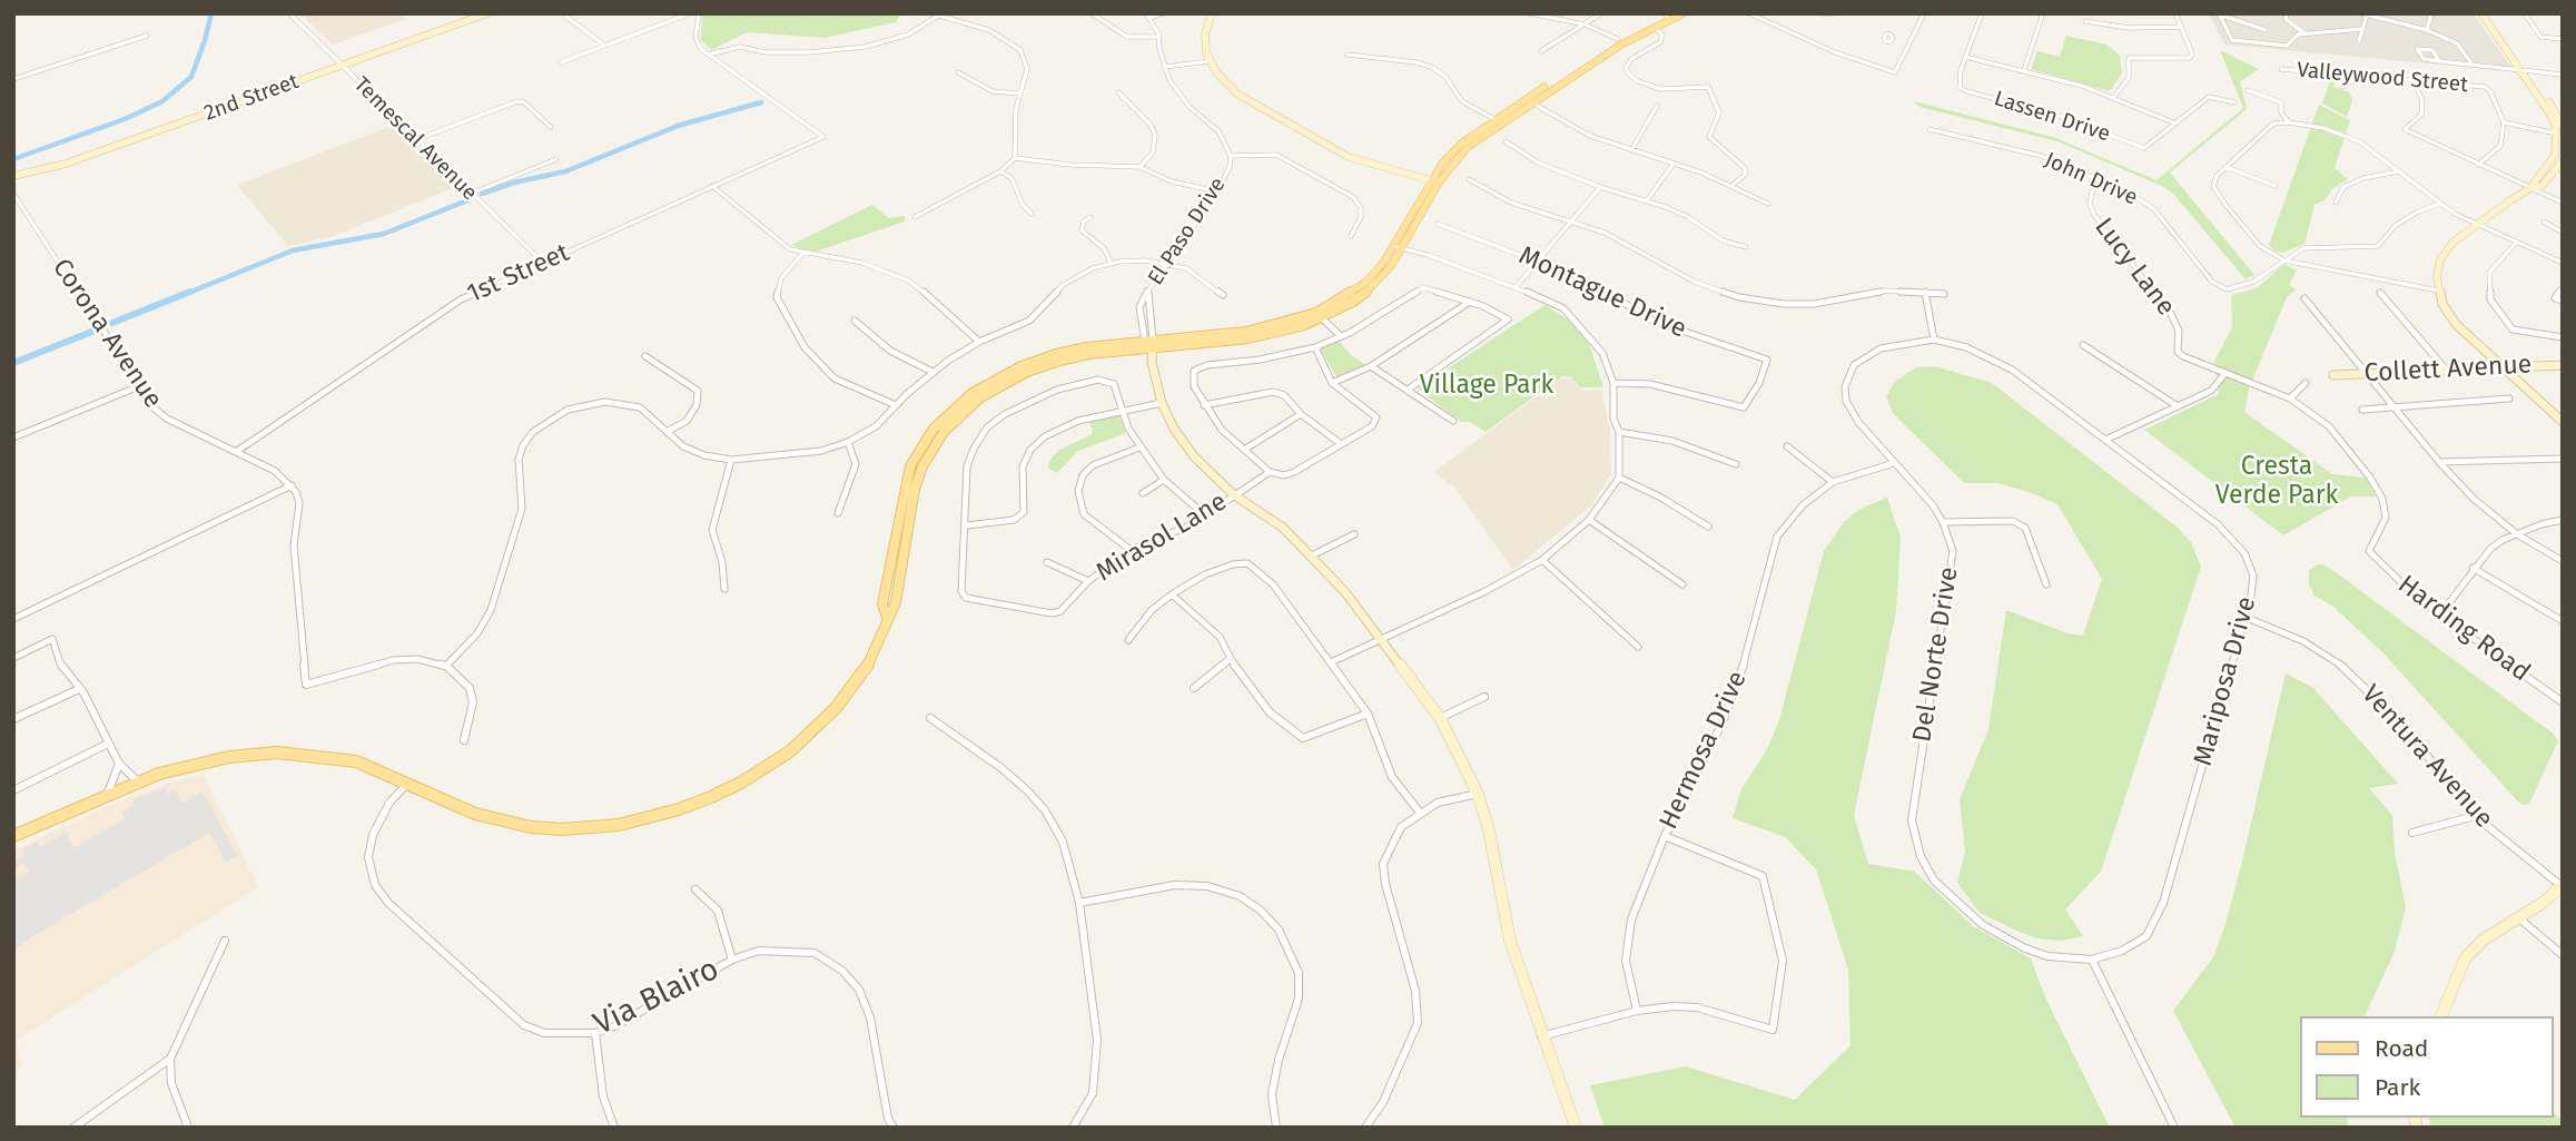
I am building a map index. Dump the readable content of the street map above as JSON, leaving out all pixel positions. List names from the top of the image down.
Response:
{
  "streets": {
    "main road": ["2nd Street", "Collett Avenue"],
    "street": [
      "Valleywood Street",
      "Lassen Drive",
      "Temescal Avenue",
      "John Drive",
      "El Paso Drive",
      "Lucy Lane",
      "1st Street",
      "Montague Drive",
      "Corona Avenue",
      "Mirasol Lane",
      "Harding Road",
      "Del Norte Drive",
      "Mariposa Drive",
      "Hermosa Drive",
      "Ventura Avenue",
      "Via Blairo"
    ]
  },
  "crossings": [
    ["2nd Street", "Temescal Avenue"],
    ["Temescal Avenue", "1st Street"],
    ["John Drive", "Lucy Lane"],
    ["1st Street", "Corona Avenue"],
    ["Del Norte Drive", "Mariposa Drive"],
    ["Del Norte Drive", "Hermosa Drive"],
    ["Mariposa Drive", "Ventura Avenue"]
  ],
  "parks": ["Village Park", "Cresta Verde Park"],
  "legend": ["Road", "Park"]
}
